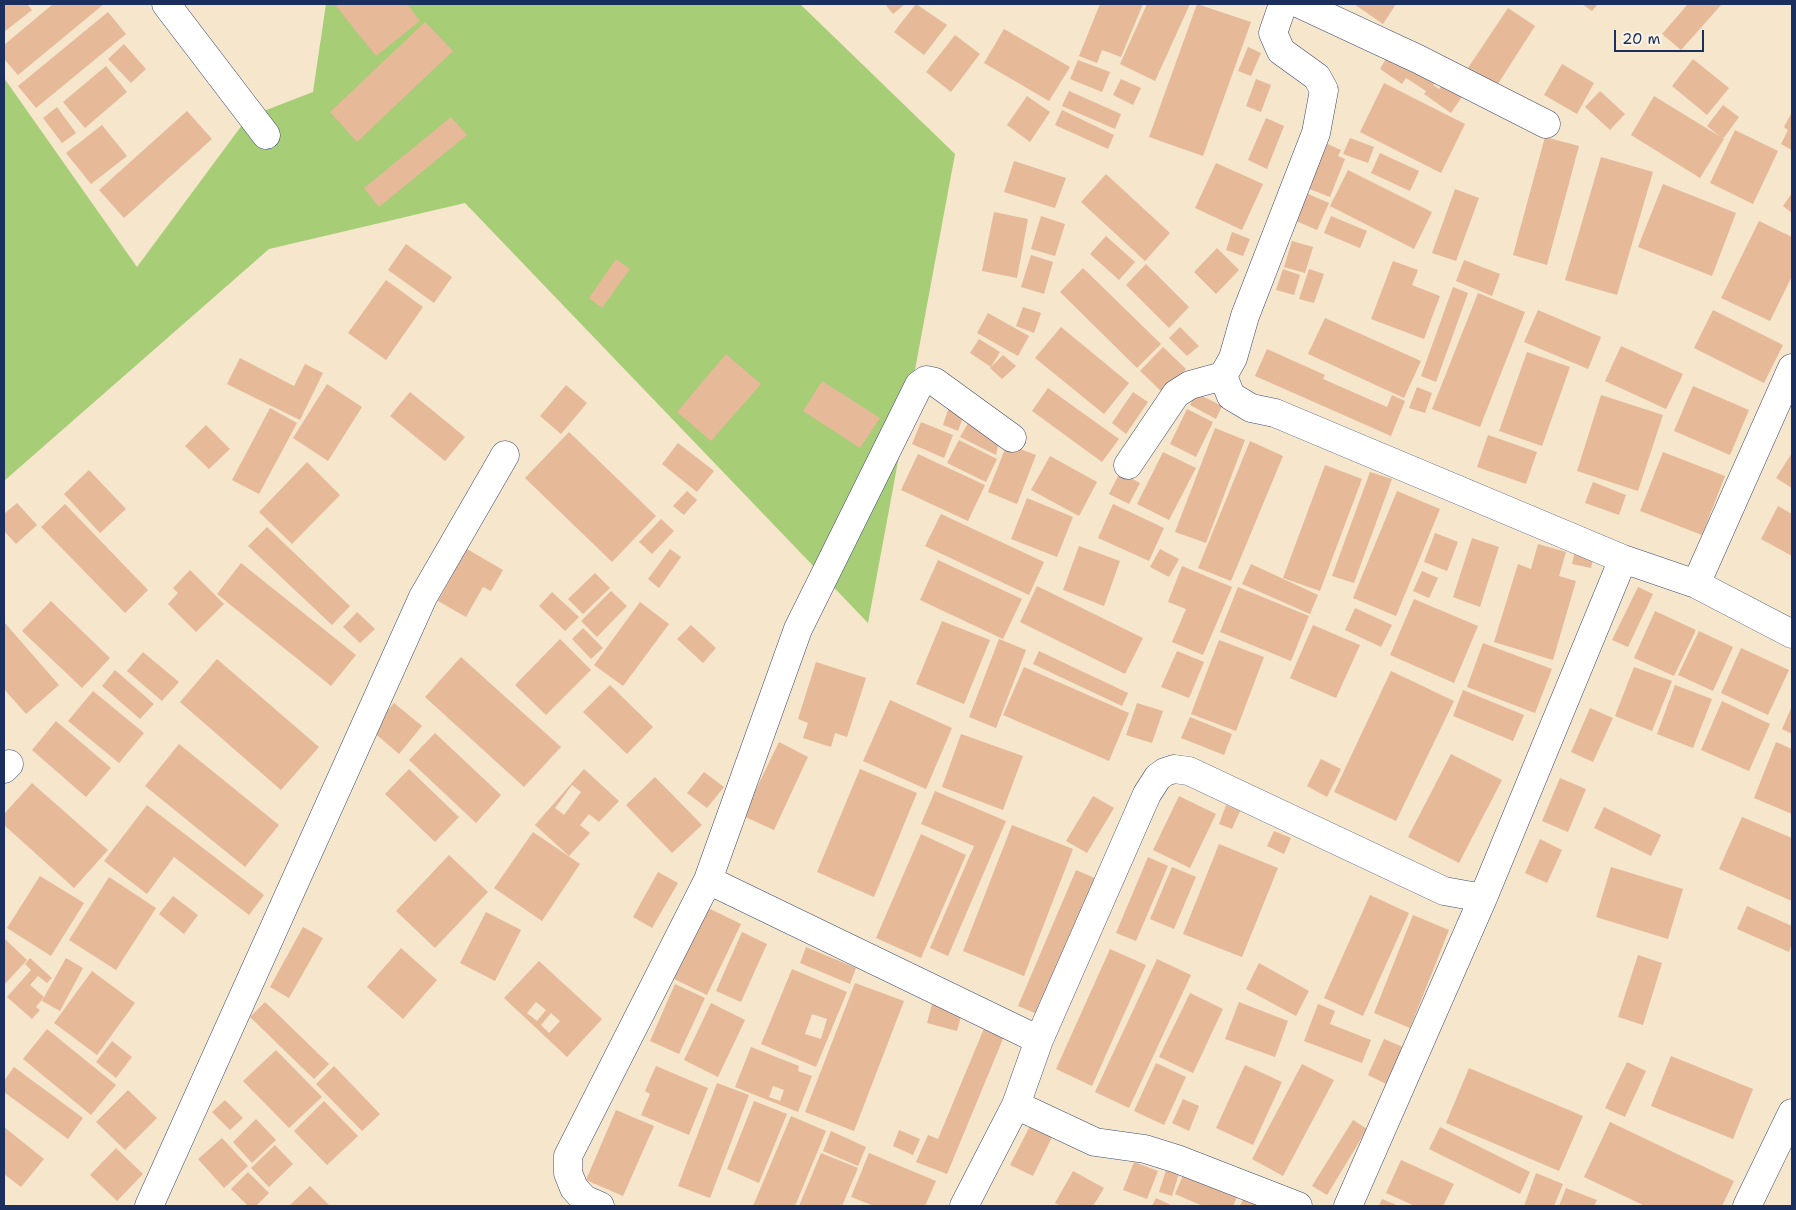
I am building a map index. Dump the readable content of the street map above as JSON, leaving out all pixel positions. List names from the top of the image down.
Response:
{
  "scale_bar": "20 m"
}
